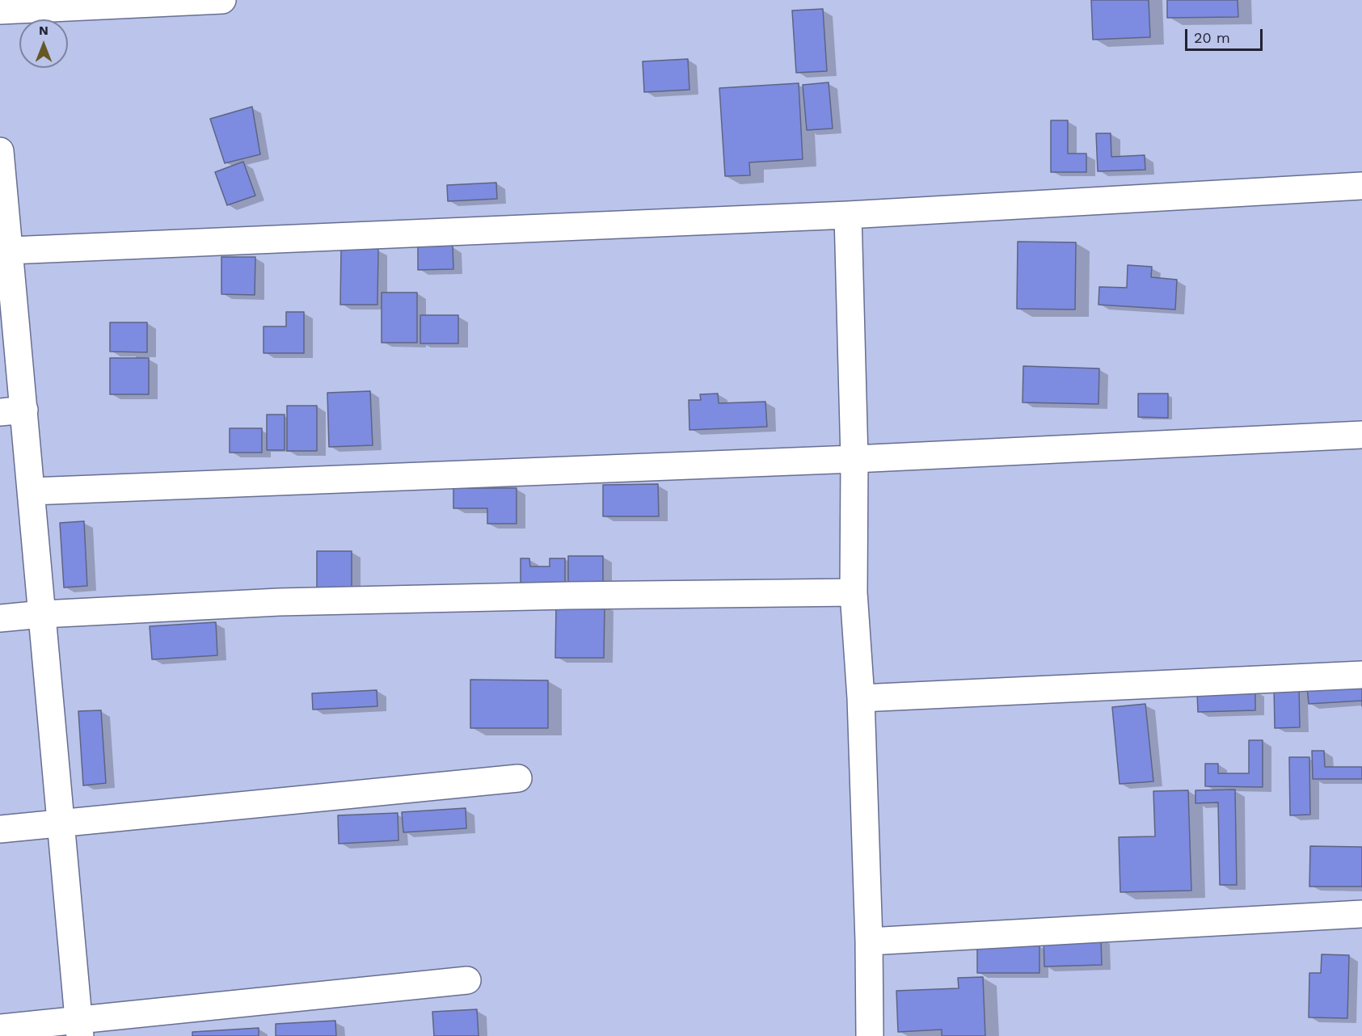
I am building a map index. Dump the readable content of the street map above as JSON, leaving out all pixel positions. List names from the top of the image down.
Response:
{
  "scale_bar": "20 m",
  "north": "top"
}
